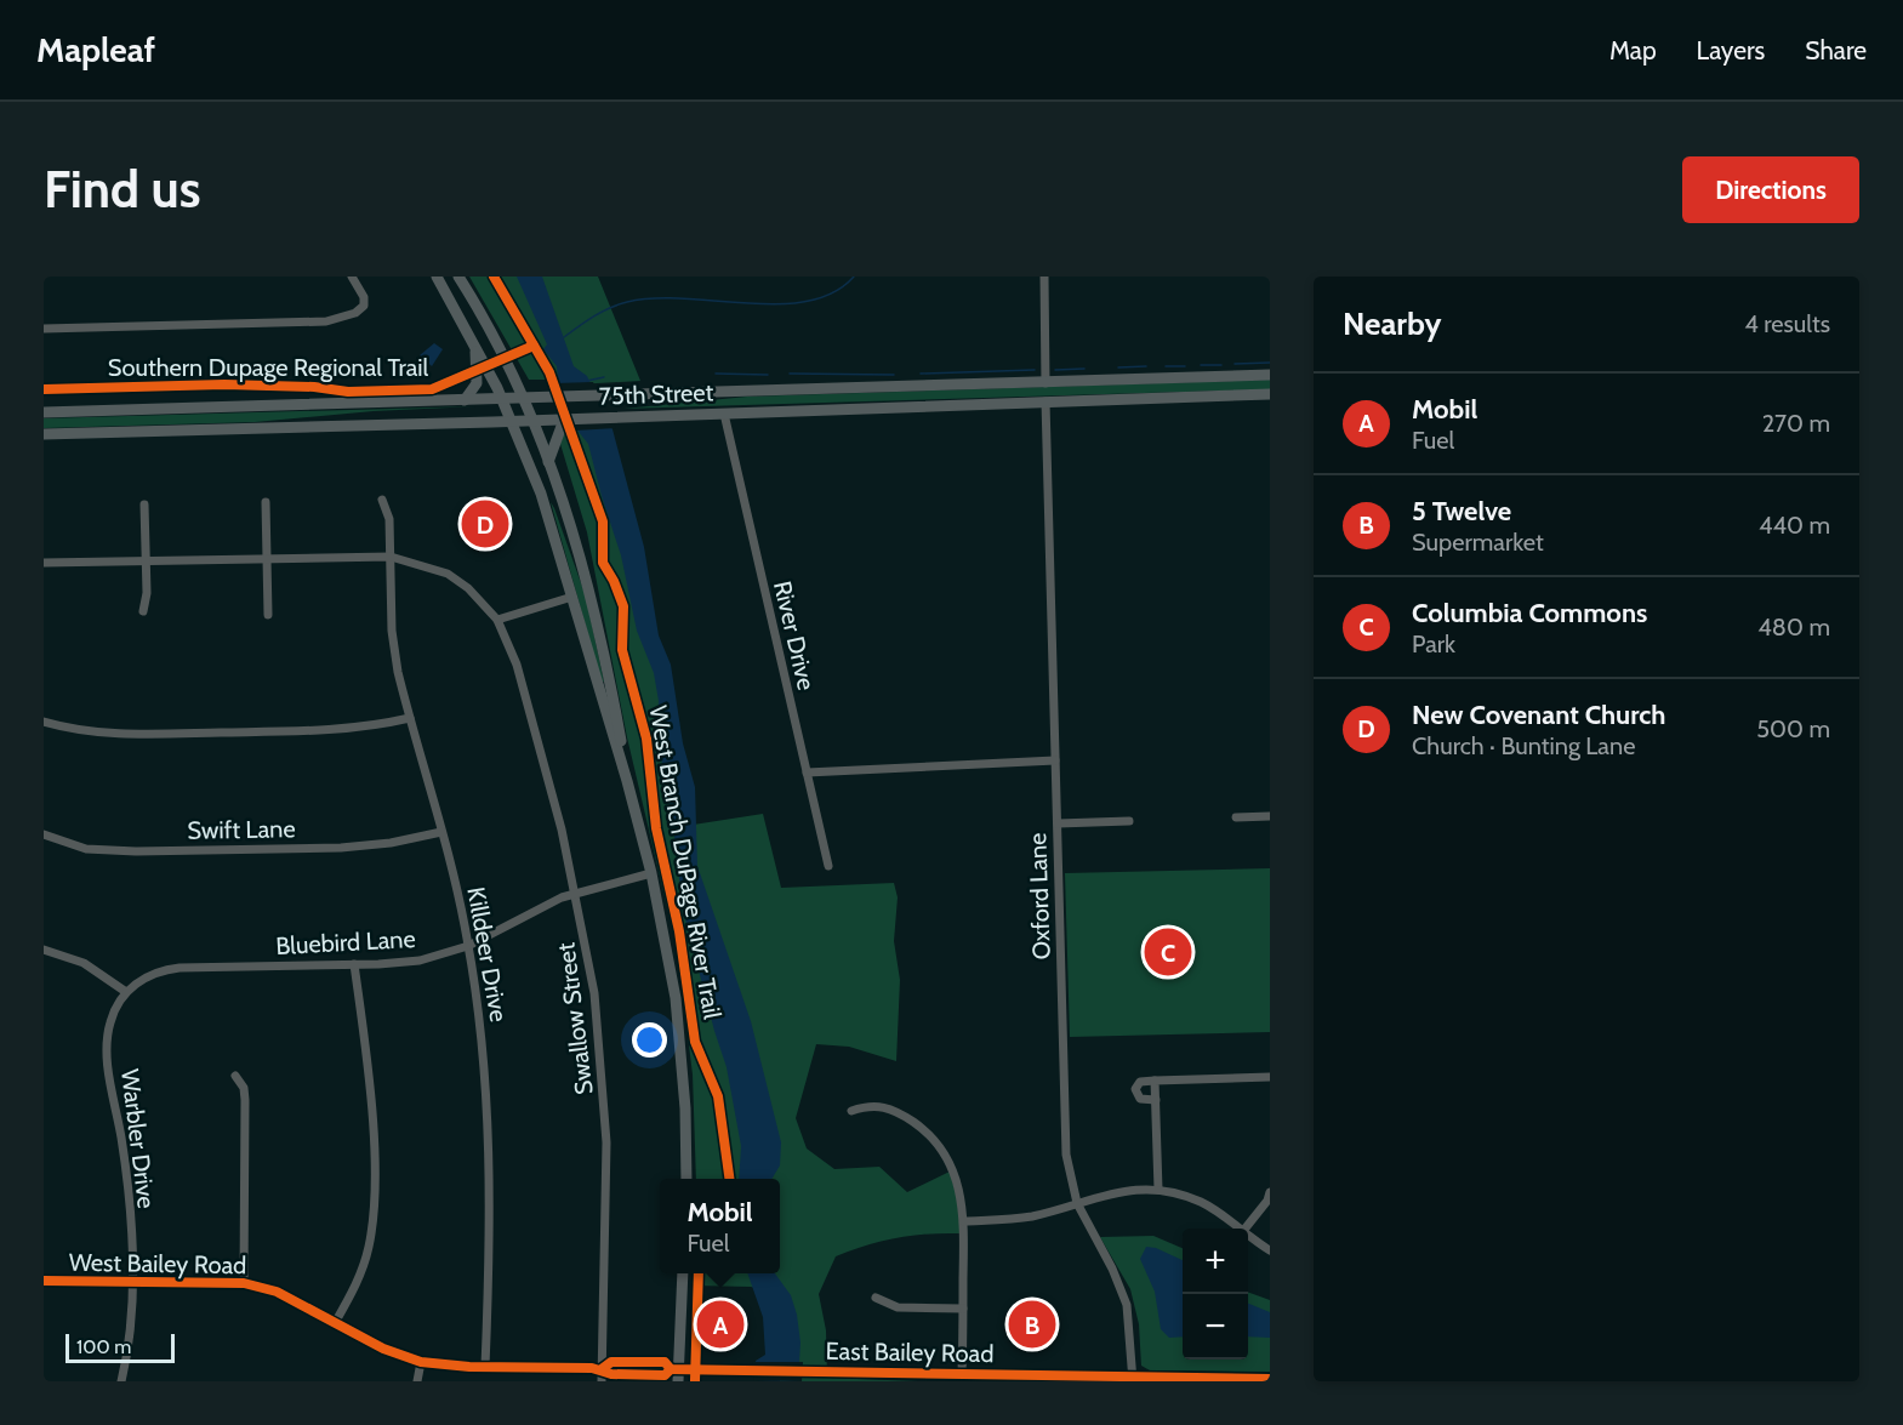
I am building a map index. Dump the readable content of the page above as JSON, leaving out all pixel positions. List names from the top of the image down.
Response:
{
  "streets": {
    "main road": ["75th Street"],
    "street": [
      "River Drive",
      "Swift Lane",
      "Oxford Lane",
      "Bluebird Lane",
      "Killdeer Drive",
      "Swallow Street",
      "Warbler Drive",
      "West Bailey Road",
      "East Bailey Road"
    ],
    "cycle path": ["Southern Dupage Regional Trail", "West Branch DuPage River Trail"]
  },
  "crossings": [
    ["75th Street", "River Drive"],
    ["75th Street", "Oxford Lane"],
    ["Swift Lane", "Killdeer Drive"],
    ["Oxford Lane", "East Bailey Road"],
    ["Bluebird Lane", "Killdeer Drive"],
    ["Bluebird Lane", "Swallow Street"],
    ["Bluebird Lane", "Warbler Drive"],
    ["Killdeer Drive", "Swallow Street"],
    ["Killdeer Drive", "West Bailey Road"],
    ["Swallow Street", "West Bailey Road"],
    ["Warbler Drive", "West Bailey Road"],
    ["West Bailey Road", "East Bailey Road"]
  ],
  "scale_bar": "100 m",
  "page": {
    "header": "Mapleaf",
    "nav": ["Map", "Layers", "Share"],
    "buttons": "Directions",
    "title": "Find us",
    "heading": ["Nearby", "4 results"],
    "list": [
      {
        "mark": "A",
        "name": "Mobil",
        "note": "Fuel",
        "value": "270 m"
      },
      {
        "mark": "B",
        "name": "5 Twelve",
        "note": "Supermarket",
        "value": "440 m"
      },
      {
        "mark": "C",
        "name": "Columbia Commons",
        "note": "Park",
        "value": "480 m"
      },
      {
        "mark": "D",
        "name": "New Covenant Church",
        "note": "Church · Bunting Lane",
        "value": "500 m"
      }
    ],
    "pins": [
      "D",
      "C",
      "A",
      "B"
    ],
    "popup": ["Mobil", "Fuel"],
    "map_buttons": ["+", "−"],
    "scale": "100 m"
  }
}
